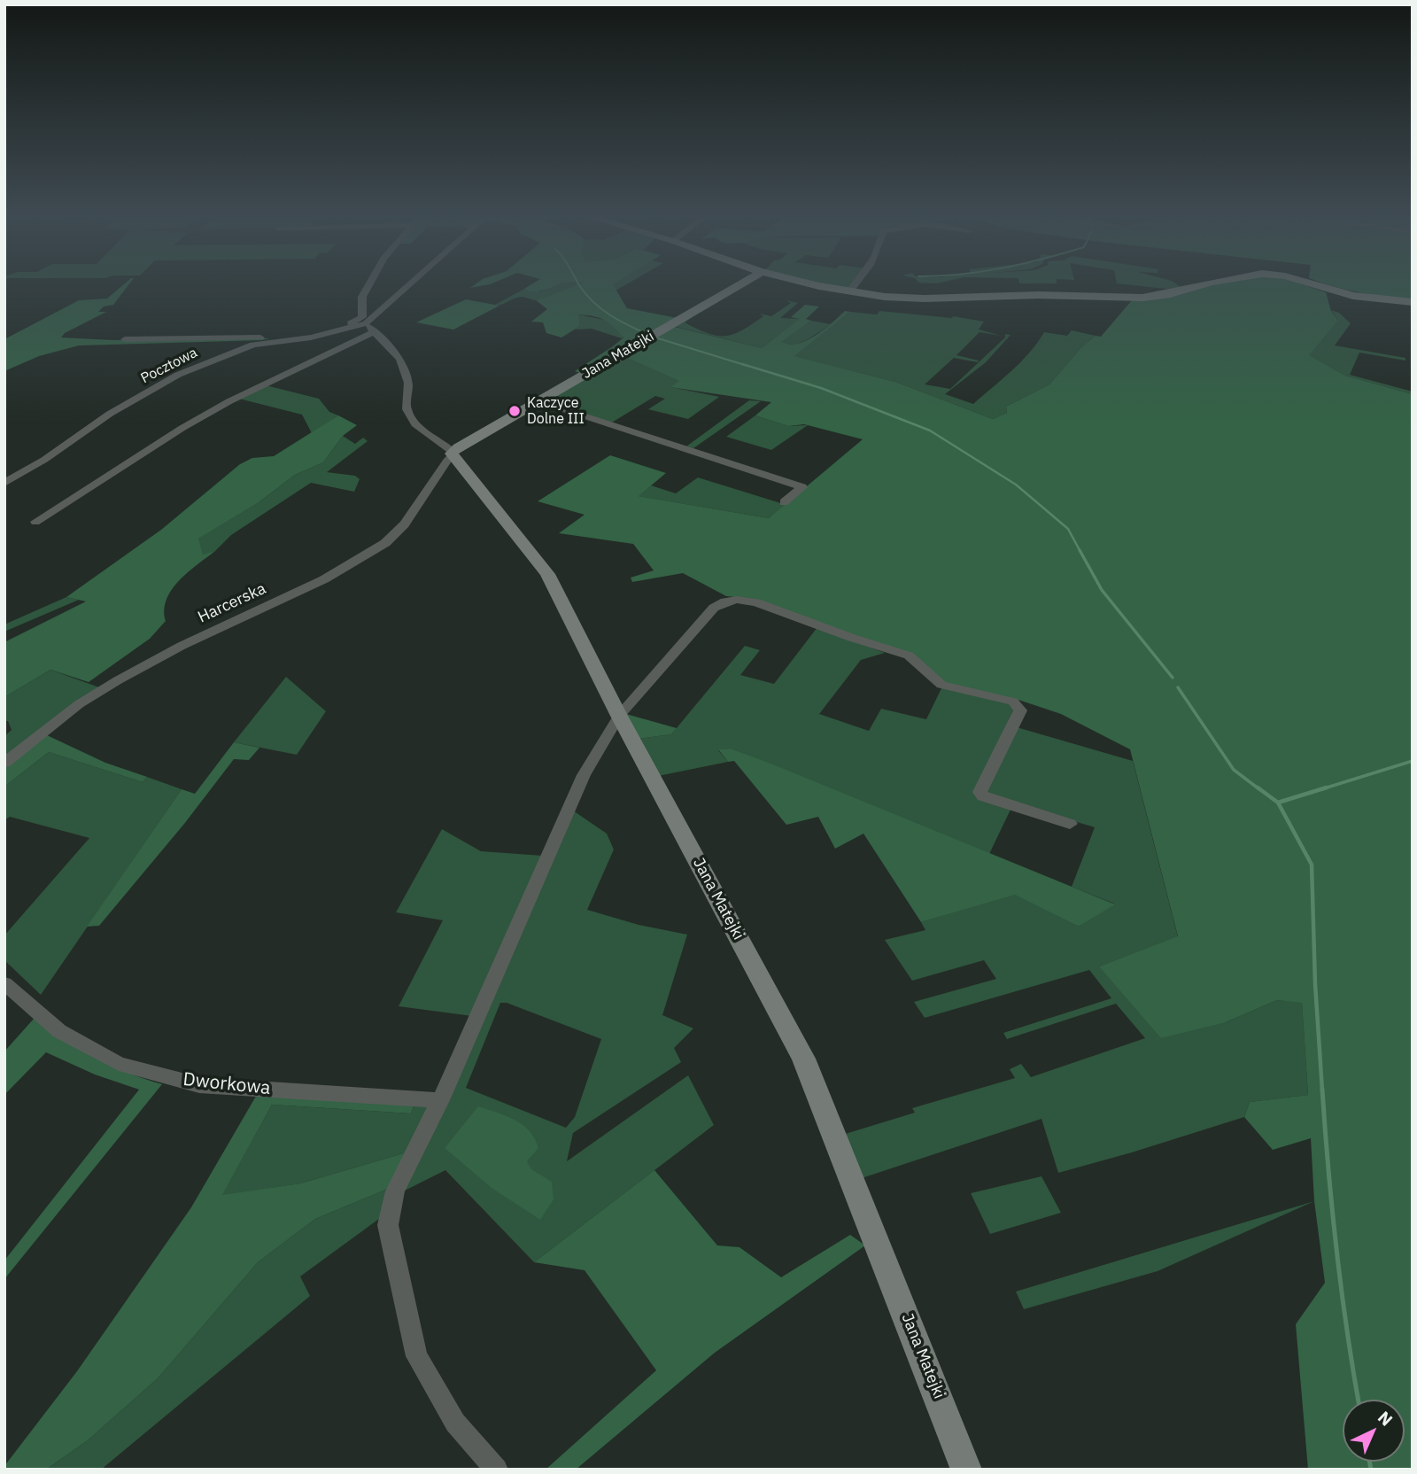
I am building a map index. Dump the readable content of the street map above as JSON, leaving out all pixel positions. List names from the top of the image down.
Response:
{
  "streets": {
    "street": [
      "Jana Matejki",
      "Pocztowa",
      "Harcerska",
      "Dworkowa"
    ]
  },
  "crossings": [
    ["Jana Matejki", "Harcerska"]
  ],
  "places": ["Kaczyce Dolne III"],
  "north": "top right"
}
